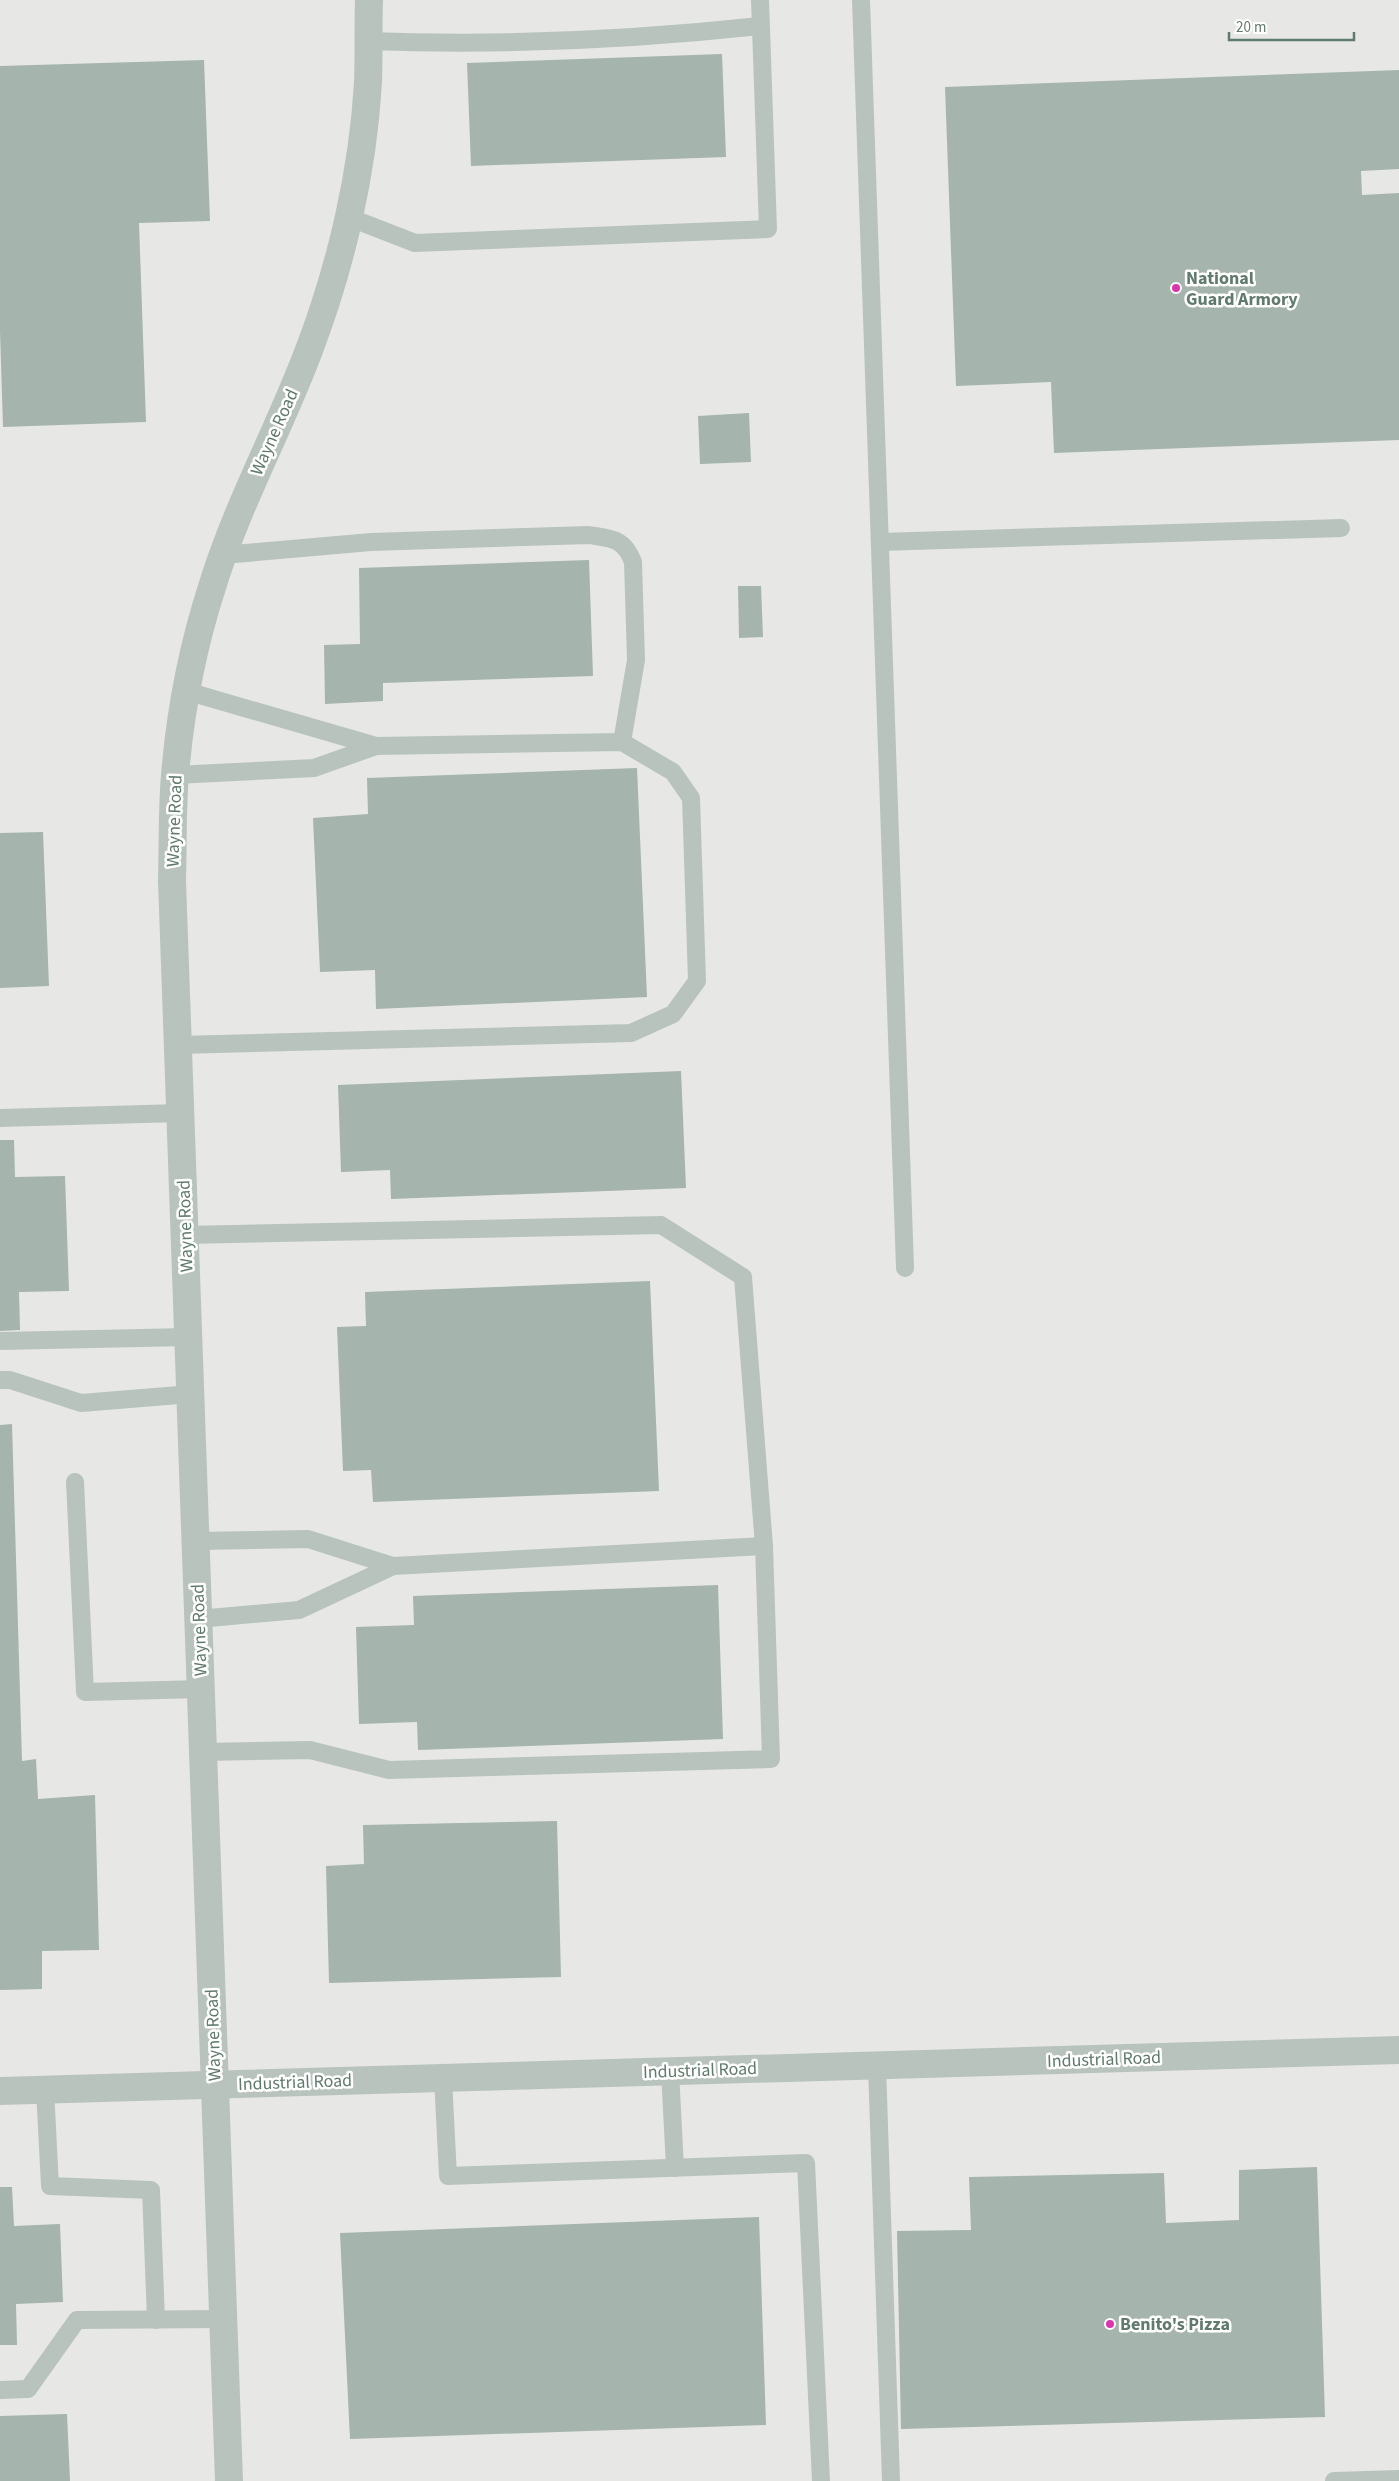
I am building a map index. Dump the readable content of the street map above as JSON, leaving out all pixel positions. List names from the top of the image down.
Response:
{
  "streets": {
    "street": ["Wayne Road", "Industrial Road"]
  },
  "crossings": [
    ["Wayne Road", "Industrial Road"]
  ],
  "places": ["National Guard Armory", "Benito's Pizza"],
  "scale_bar": "20 m"
}
